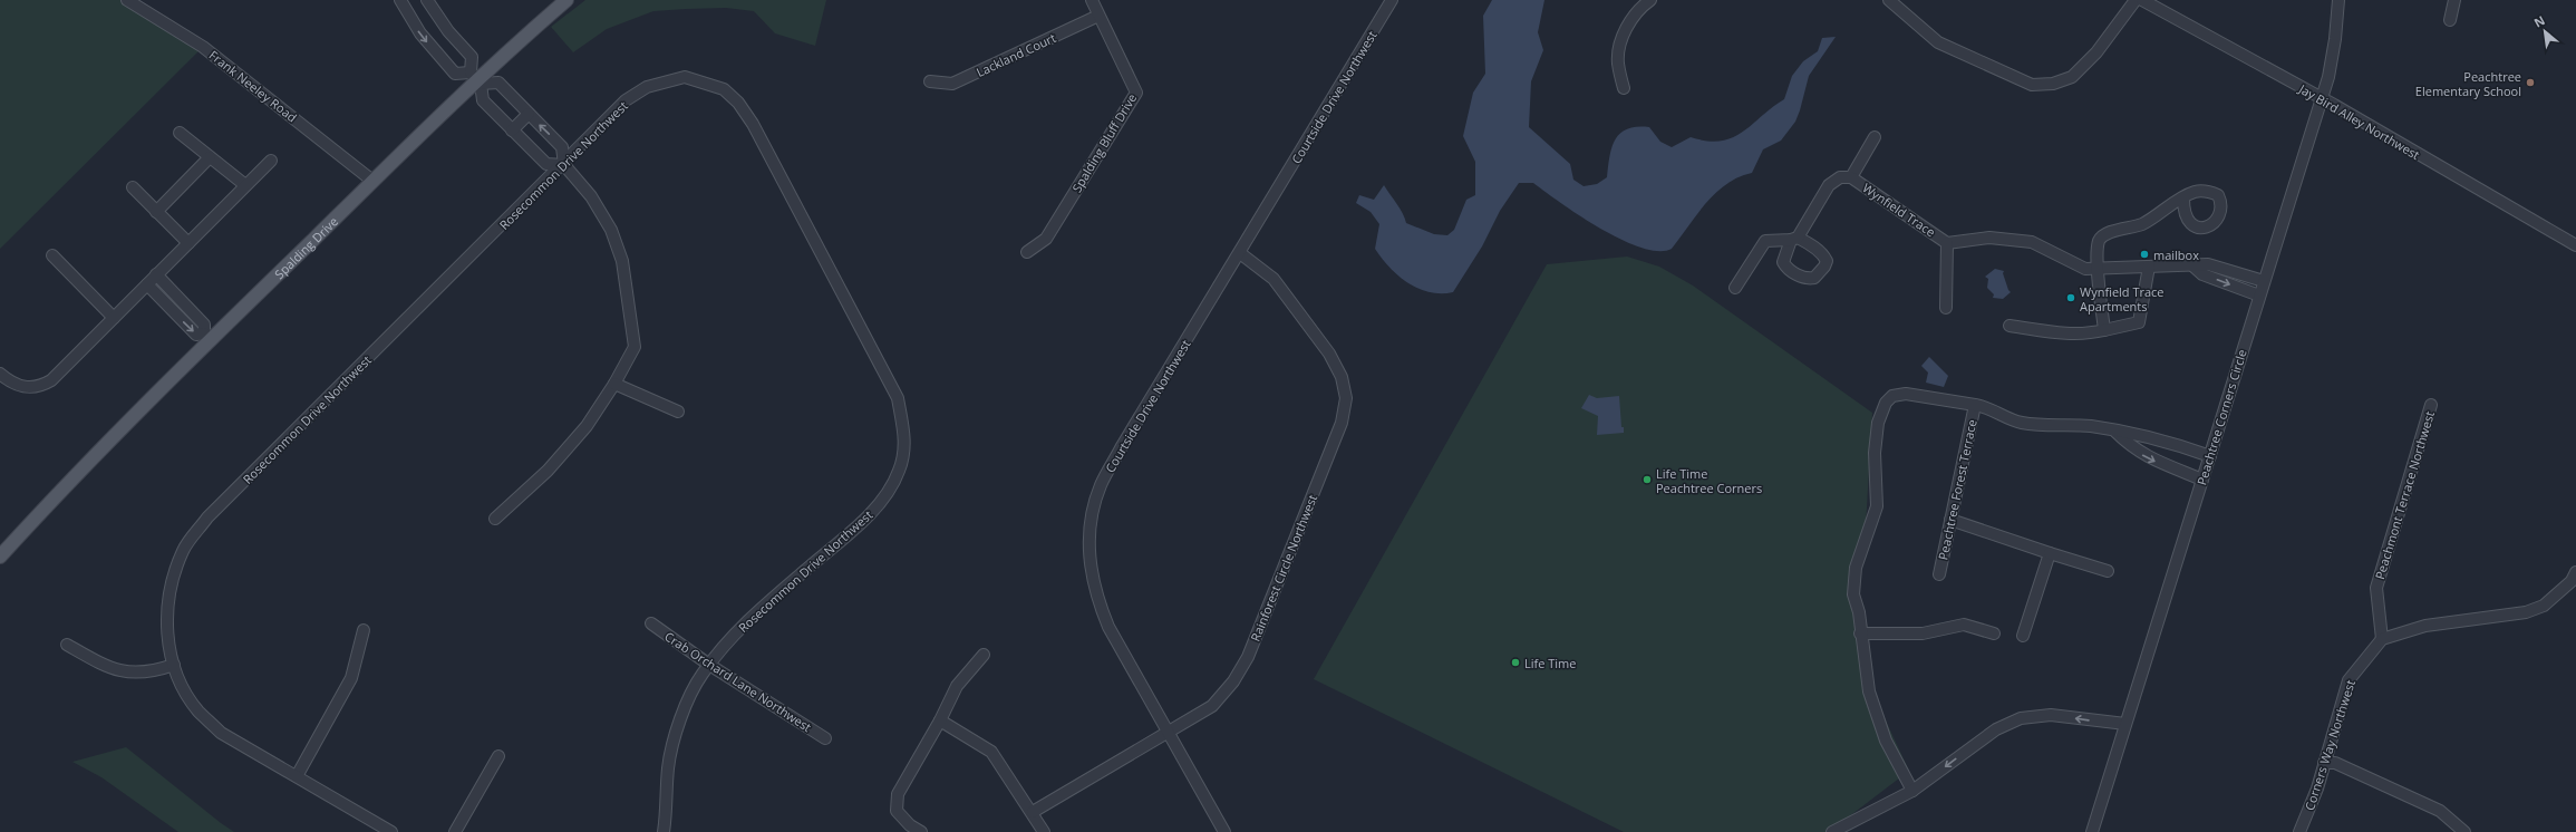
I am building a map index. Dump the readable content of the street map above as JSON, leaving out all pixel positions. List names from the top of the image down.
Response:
{
  "streets": {
    "main road": ["Spalding Drive"],
    "street": [
      "Lackland Court",
      "Frank Neeley Road",
      "Courtside Drive Northwest",
      "Jay Bird Alley Northwest",
      "Spalding Bluff Drive",
      "Rosecommon Drive Northwest",
      "Wynfield Trace",
      "Peachtree Corners Circle",
      "Peachtree Forest Terrace",
      "Peachmont Terrace Northwest",
      "Rainforest Circle Northwest",
      "Crab Orchard Lane Northwest",
      "Corners Way Northwest"
    ]
  },
  "crossings": [
    ["Lackland Court", "Spalding Bluff Drive"],
    ["Frank Neeley Road", "Spalding Drive"],
    ["Courtside Drive Northwest", "Rainforest Circle Northwest"],
    ["Jay Bird Alley Northwest", "Peachtree Corners Circle"],
    ["Rosecommon Drive Northwest", "Crab Orchard Lane Northwest"],
    ["Wynfield Trace", "Peachtree Corners Circle"],
    ["Peachmont Terrace Northwest", "Corners Way Northwest"]
  ],
  "places": [
    "Peachtree Elementary School",
    "mailbox",
    "Wynfield Trace Apartments",
    "Life Time Peachtree Corners",
    "Life Time"
  ],
  "north": "top left"
}
